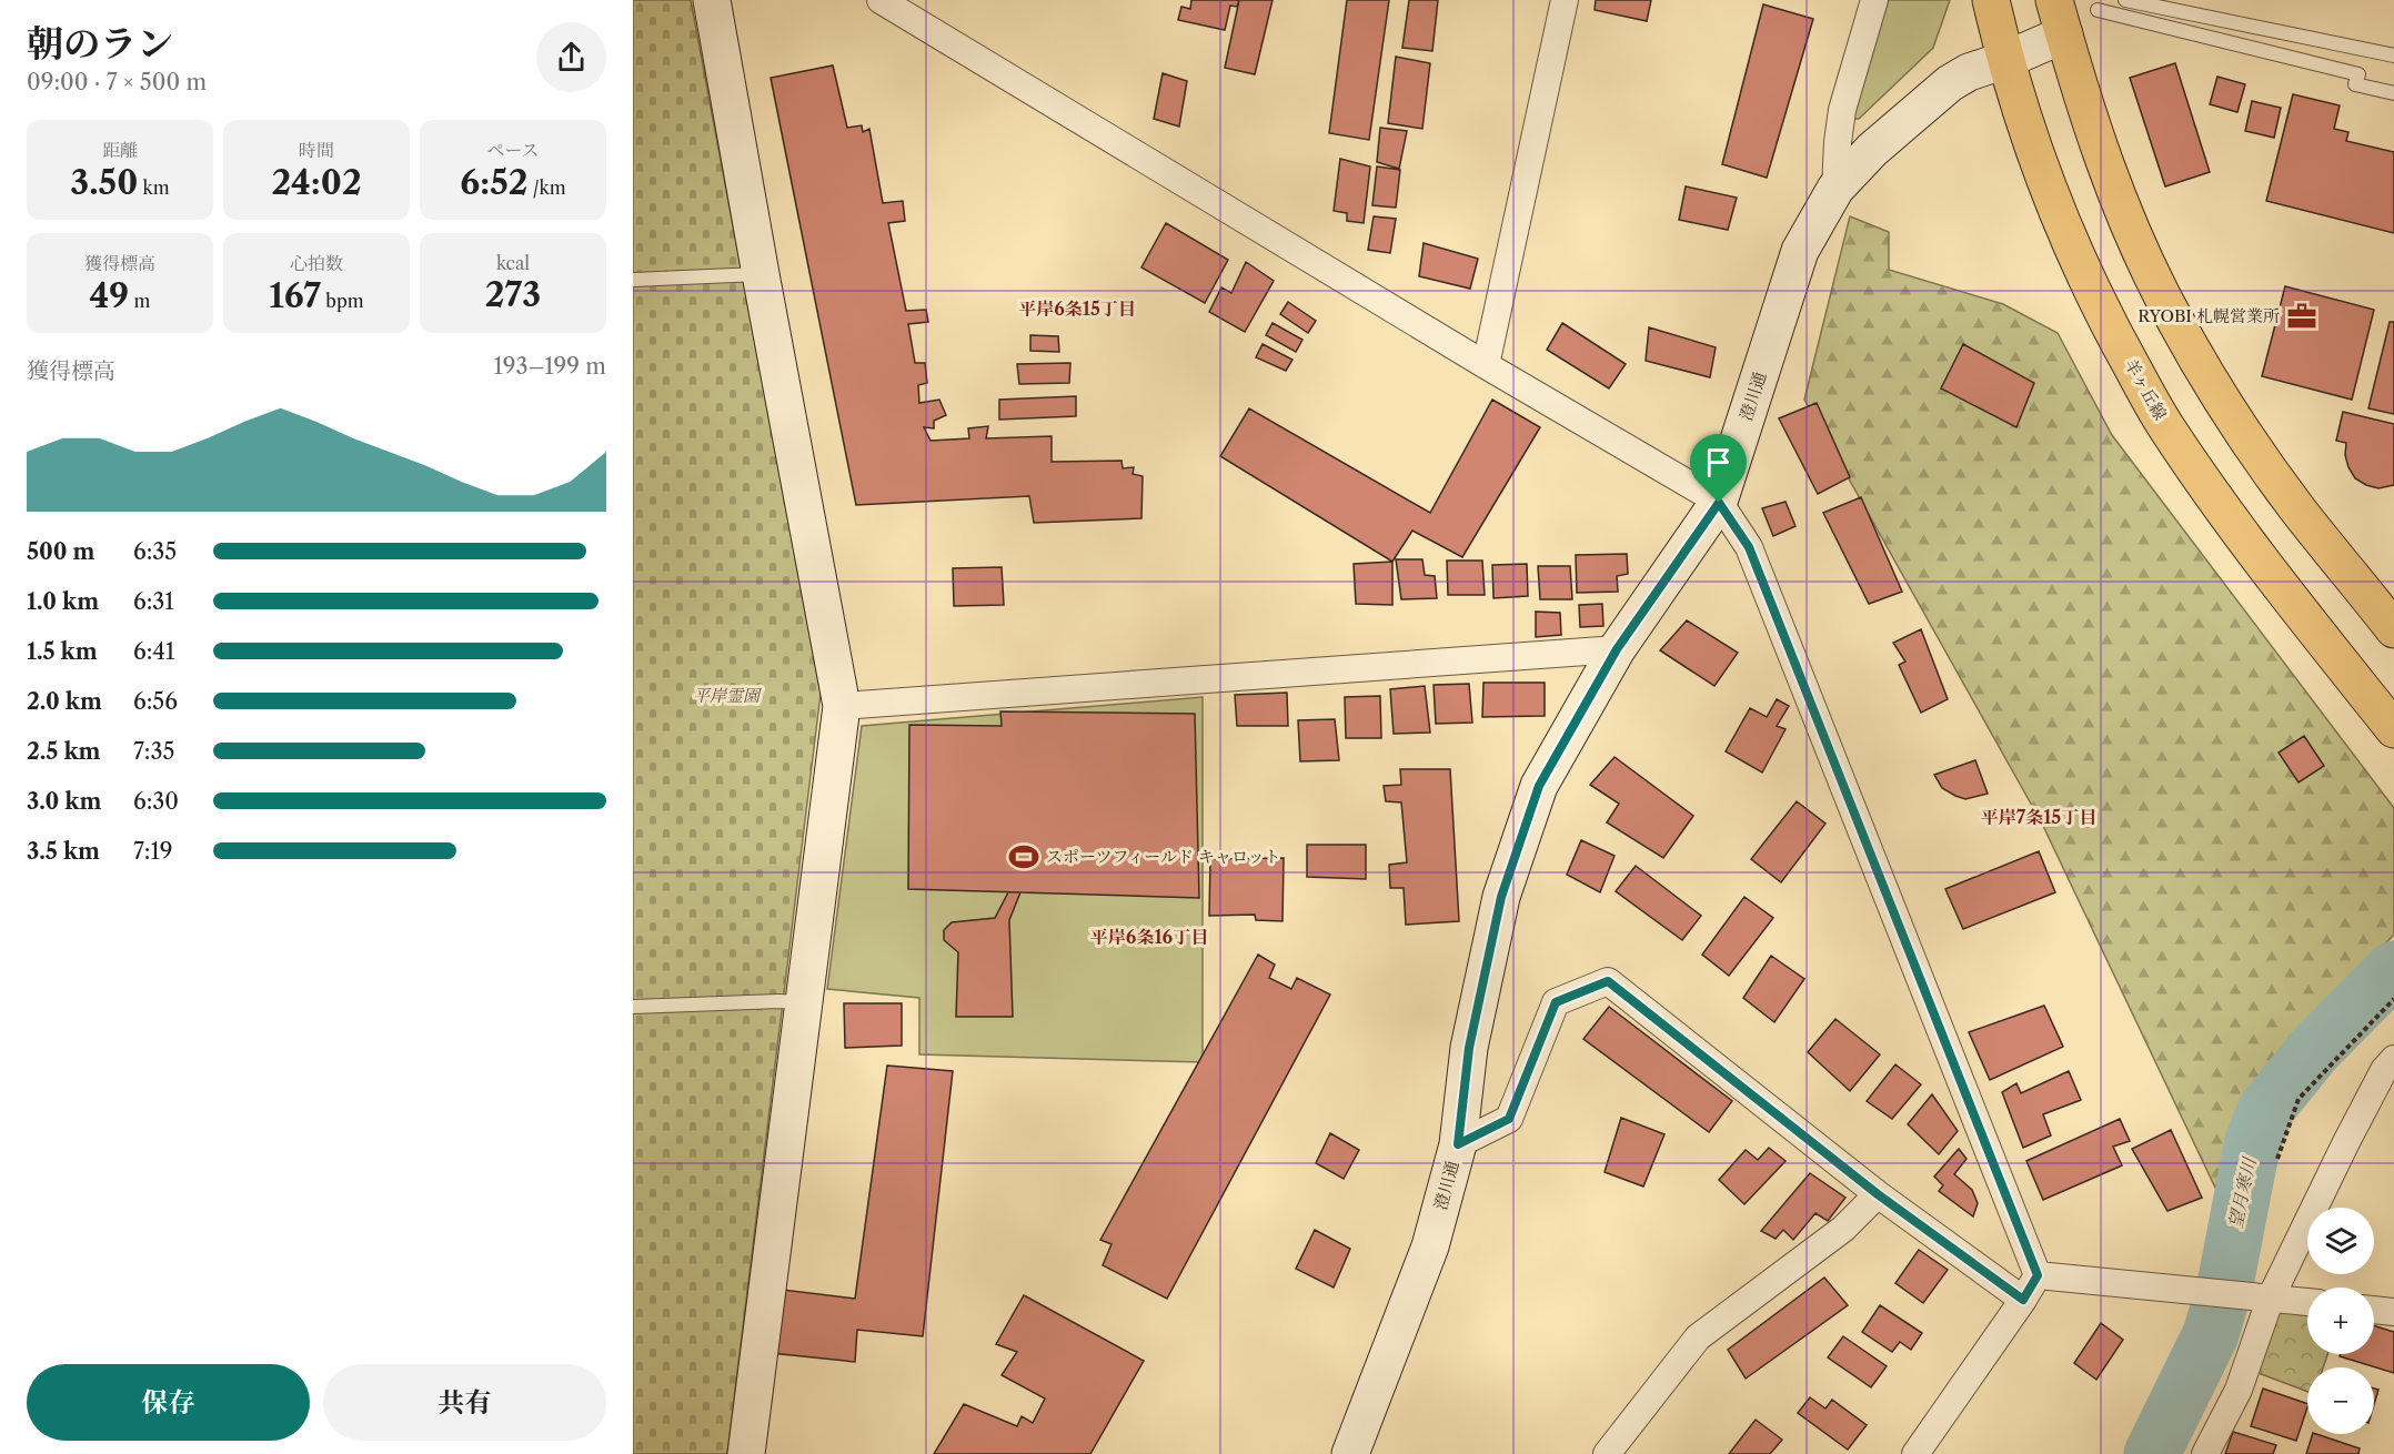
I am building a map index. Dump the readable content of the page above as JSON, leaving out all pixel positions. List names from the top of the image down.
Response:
{
  "streets": {
    "main road": ["羊ヶ丘線"],
    "street": ["澄川通"]
  },
  "crossings": [
    ["羊ヶ丘線", "澄川通"]
  ],
  "districts": ["平岸6条15丁目", "平岸7条15丁目", "平岸6条16丁目"],
  "water": ["望月寒川"],
  "parks": ["平岸霊園"],
  "places": {
    "office": ["RYOBI 札幌営業所"],
    "sports": ["スポーツフィールド キャロット"]
  },
  "page": {
    "heading": ["朝のラン", "09:00 · 7 × 500 m"],
    "stats": [
      ["距離", "3.50 km"],
      ["時間", "24:02"],
      ["ペース", "6:52 /km"],
      ["獲得標高", "49 m"],
      ["心拍数", "167 bpm"],
      ["kcal", "273"]
    ],
    "chart": ["獲得標高", "193–199 m"],
    "list": [
      {
        "name": "500 m",
        "note": "6:35"
      },
      {
        "name": "1.0 km",
        "note": "6:31"
      },
      {
        "name": "1.5 km",
        "note": "6:41"
      },
      {
        "name": "2.0 km",
        "note": "6:56"
      },
      {
        "name": "2.5 km",
        "note": "7:35"
      },
      {
        "name": "3.0 km",
        "note": "6:30"
      },
      {
        "name": "3.5 km",
        "note": "7:19"
      }
    ],
    "map_buttons": ["+", "−"],
    "buttons": ["保存", "共有"]
  }
}
